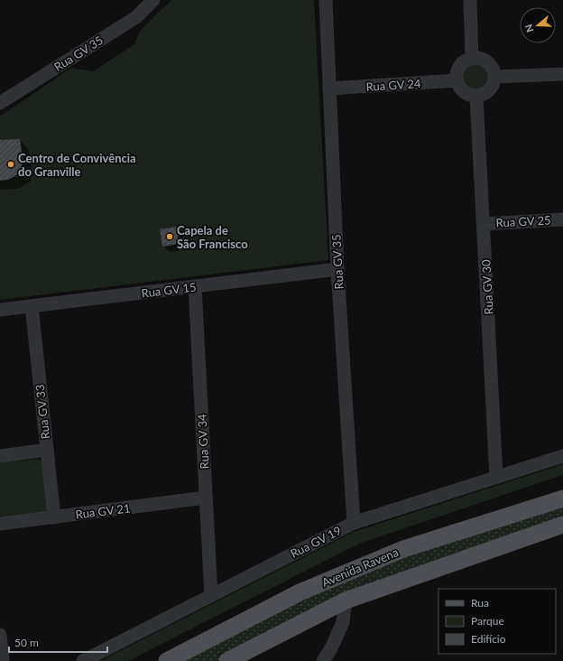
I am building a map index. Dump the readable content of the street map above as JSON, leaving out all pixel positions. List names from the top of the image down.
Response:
{
  "streets": {
    "main road": ["Avenida Ravena"],
    "street": [
      "Rua GV 35",
      "Rua GV 24",
      "Rua GV 25",
      "Rua GV 30",
      "Rua GV 15",
      "Rua GV 33",
      "Rua GV 34",
      "Rua GV 21",
      "Rua GV 19"
    ]
  },
  "crossings": [
    ["Rua GV 35", "Rua GV 24"],
    ["Rua GV 35", "Rua GV 15"],
    ["Rua GV 35", "Rua GV 19"],
    ["Rua GV 24", "Rua GV 30"],
    ["Rua GV 25", "Rua GV 30"],
    ["Rua GV 30", "Rua GV 19"],
    ["Rua GV 15", "Rua GV 33"],
    ["Rua GV 15", "Rua GV 34"],
    ["Rua GV 33", "Rua GV 21"],
    ["Rua GV 34", "Rua GV 21"],
    ["Rua GV 34", "Rua GV 19"]
  ],
  "places": ["Centro de Convivência do Granville", "Capela de São Francisco"],
  "legend": ["Rua", "Parque", "Edifício"],
  "scale_bar": "50 m",
  "north": "left"
}
